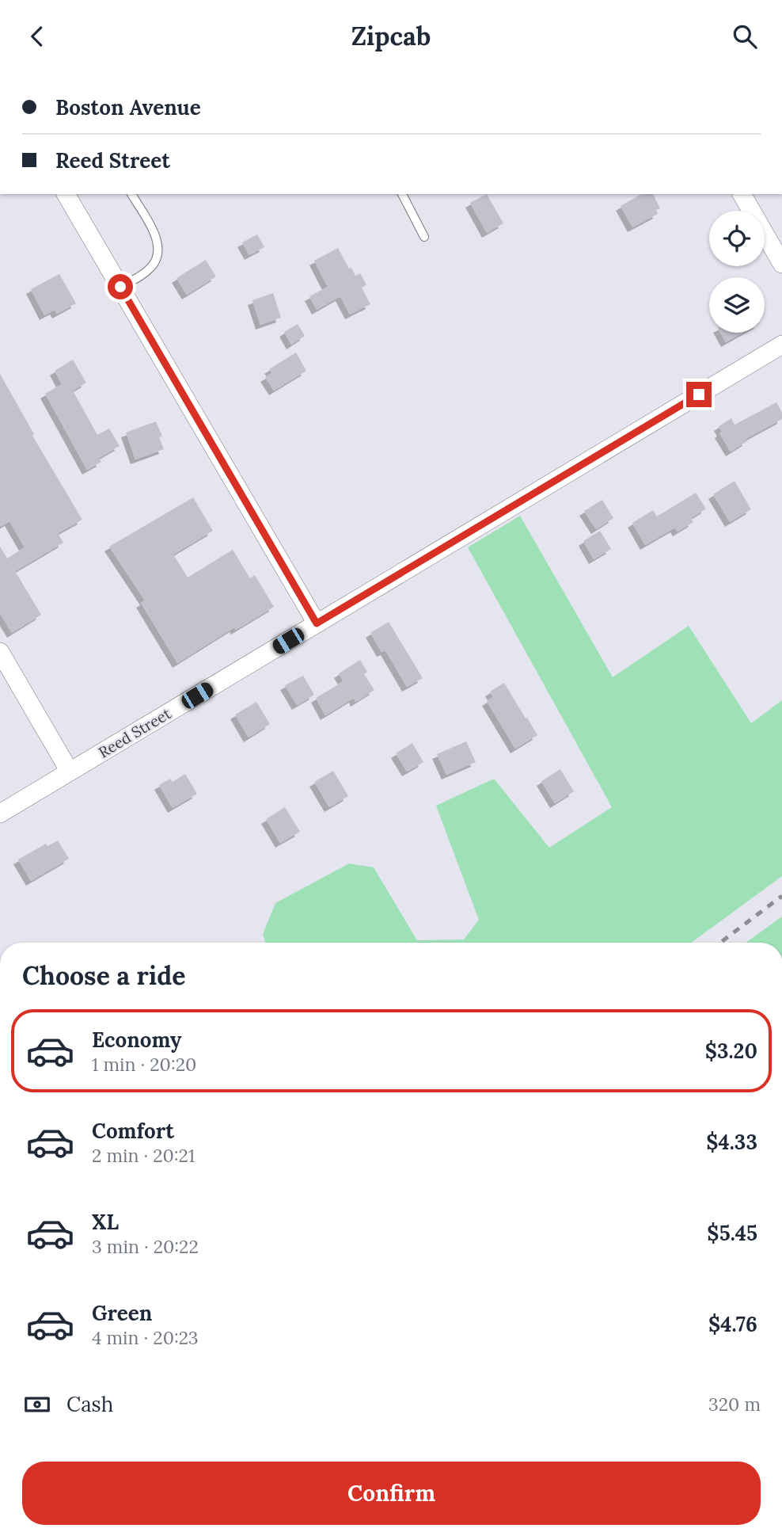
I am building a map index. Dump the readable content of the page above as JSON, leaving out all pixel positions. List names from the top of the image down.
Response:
{
  "streets": {
    "street": ["Reed Street"]
  },
  "page": {
    "header": "Zipcab",
    "banner": ["Boston Avenue", "Reed Street"],
    "heading": "Choose a ride",
    "list": [
      {
        "name": "Economy",
        "note": "1 min · 20:20",
        "value": "$3.20"
      },
      {
        "name": "Comfort",
        "note": "2 min · 20:21",
        "value": "$4.33"
      },
      {
        "name": "XL",
        "note": "3 min · 20:22",
        "value": "$5.45"
      },
      {
        "name": "Green",
        "note": "4 min · 20:23",
        "value": "$4.76"
      }
    ],
    "pay": ["Cash", "320 m"],
    "buttons": "Confirm"
  }
}
